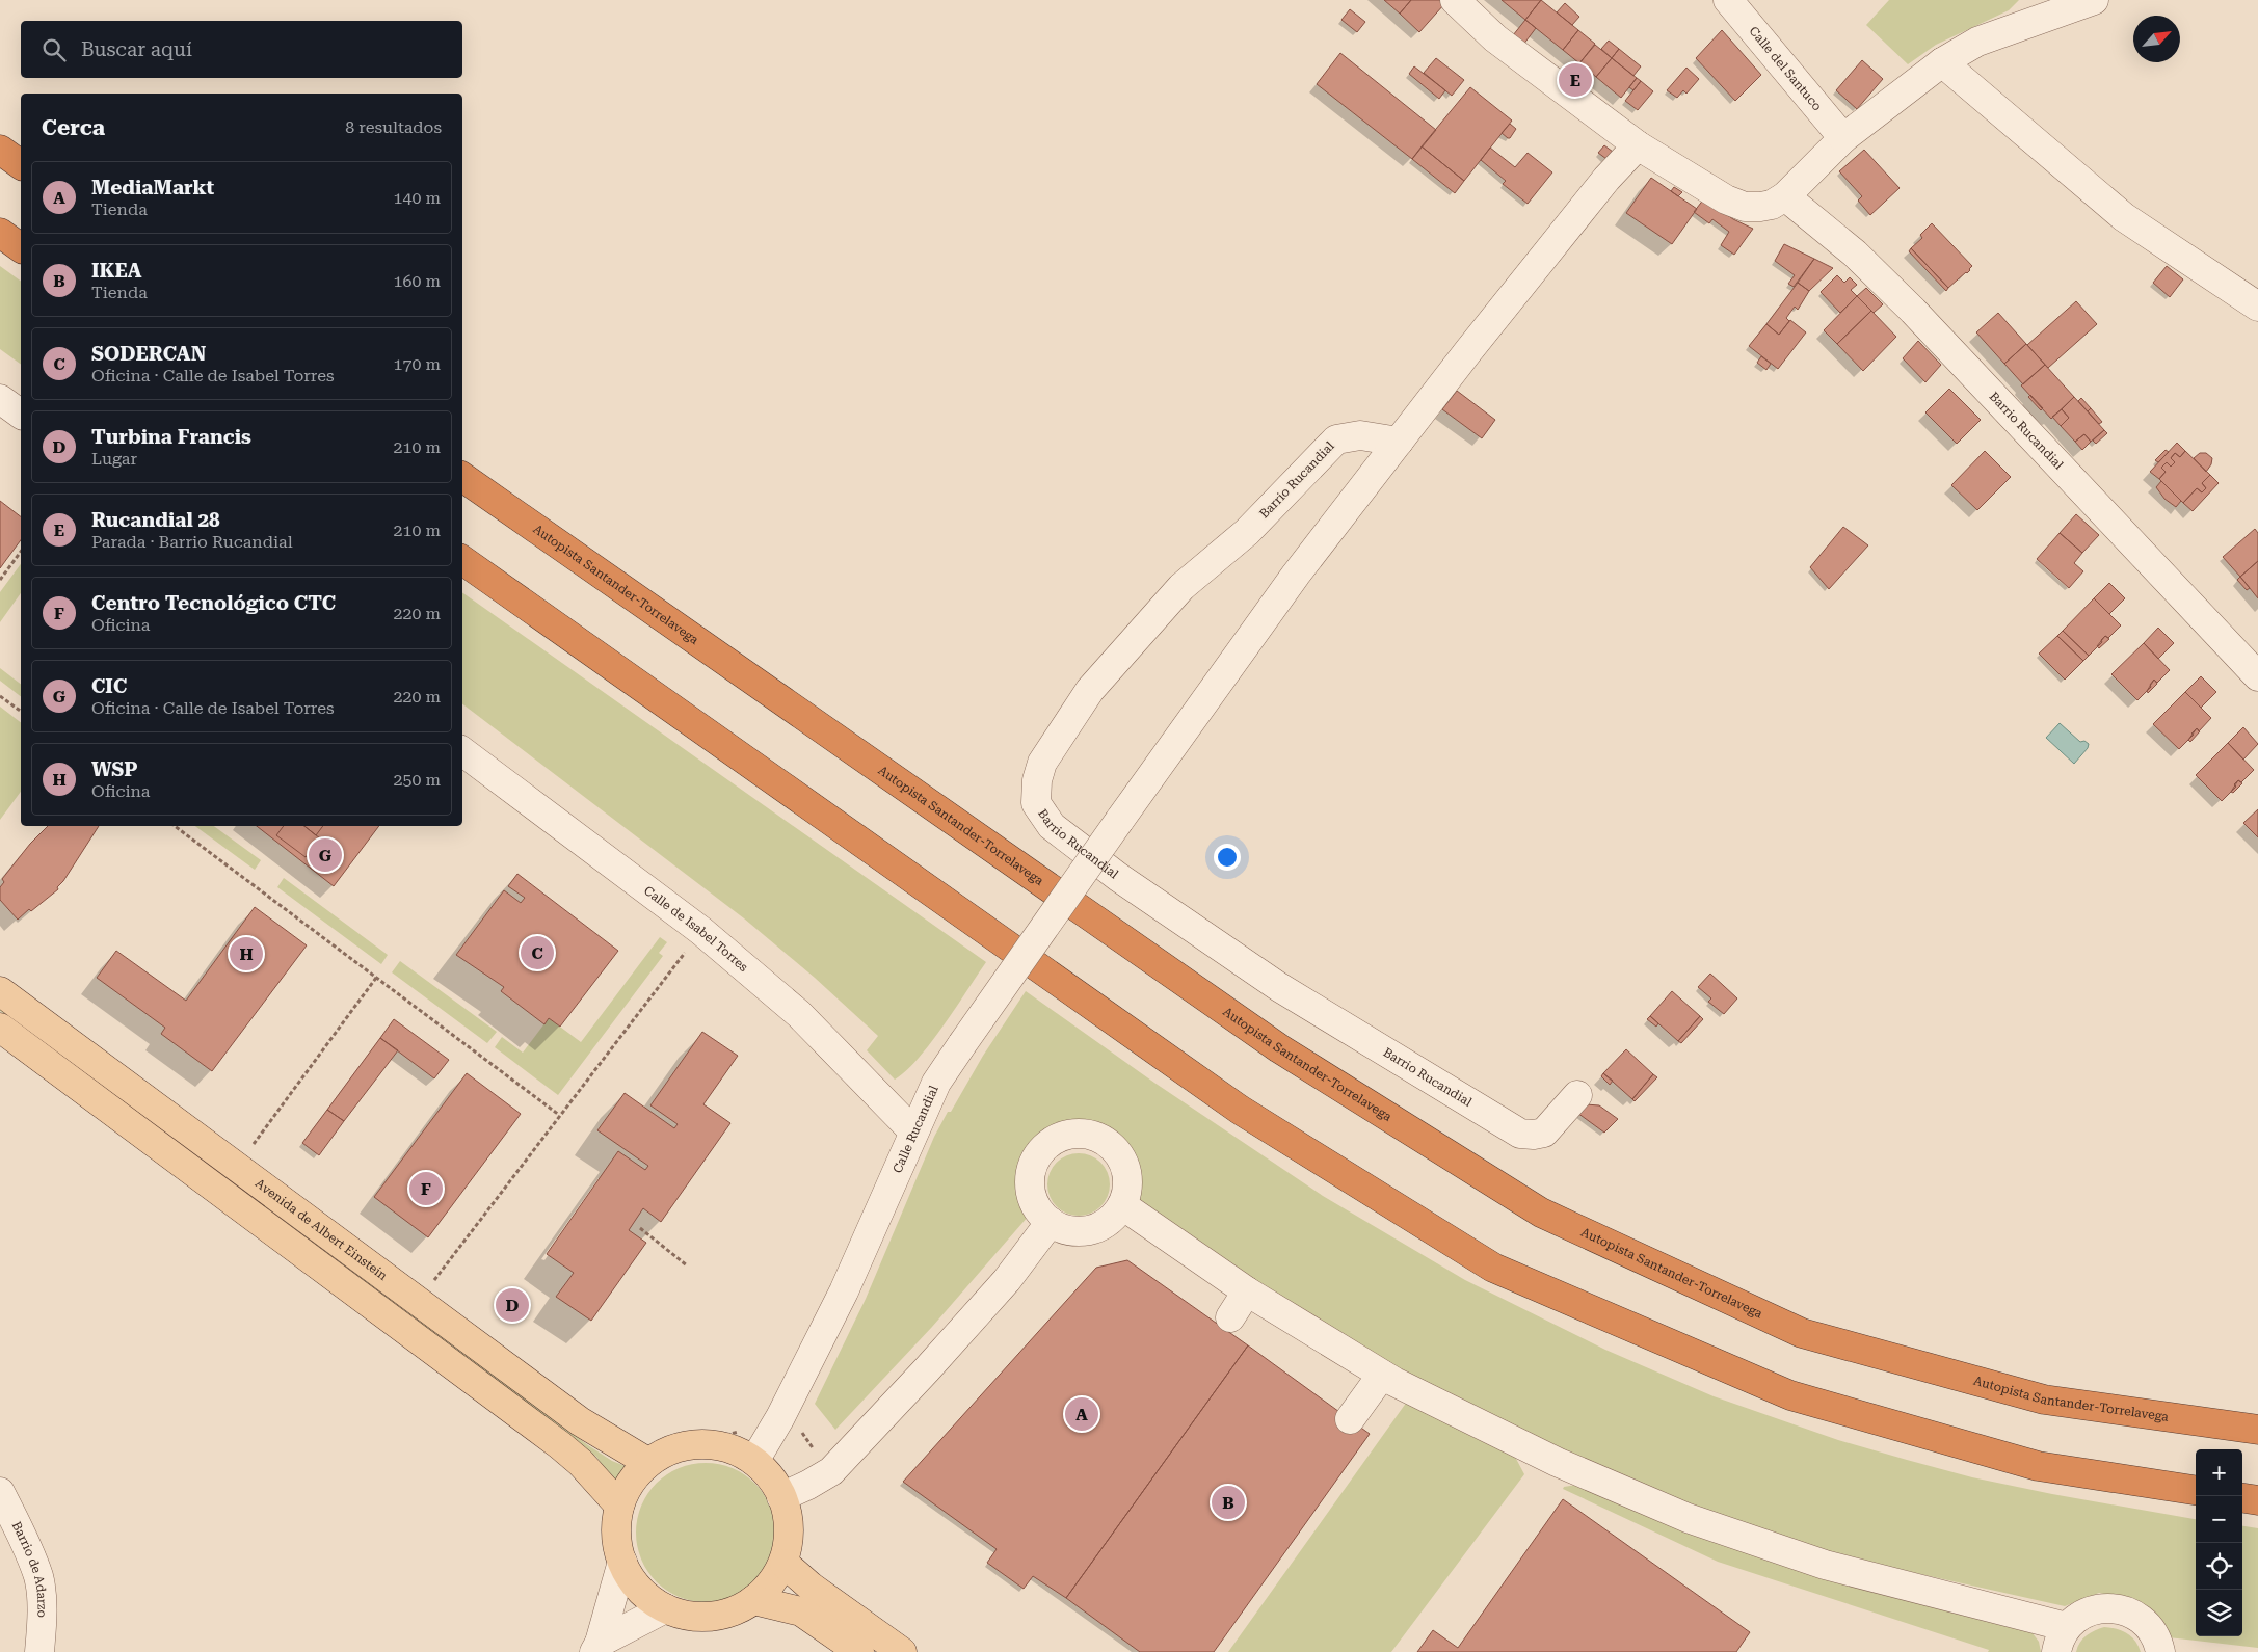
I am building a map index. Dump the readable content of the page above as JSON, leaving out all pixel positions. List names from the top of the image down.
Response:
{
  "streets": {
    "highway": ["Autopista Santander-Torrelavega"],
    "main road": ["Avenida de Albert Einstein"],
    "street": [
      "Calle del Santuco",
      "Barrio Rucandial",
      "Calle de Isabel Torres",
      "Calle Rucandial",
      "Barrio de Adarzo"
    ]
  },
  "crossings": [
    ["Barrio Rucandial", "Calle Rucandial"],
    ["Calle de Isabel Torres", "Calle Rucandial"],
    ["Calle Rucandial", "Avenida de Albert Einstein"]
  ],
  "north": "top right",
  "page": {
    "search": "Buscar aquí",
    "pins": [
      "E",
      "G",
      "C",
      "H",
      "F",
      "D",
      "A",
      "B"
    ],
    "heading": ["Cerca", "8 resultados"],
    "list": [
      {
        "mark": "A",
        "name": "MediaMarkt",
        "note": "Tienda",
        "value": "140 m"
      },
      {
        "mark": "B",
        "name": "IKEA",
        "note": "Tienda",
        "value": "160 m"
      },
      {
        "mark": "C",
        "name": "SODERCAN",
        "note": "Oficina · Calle de Isabel Torres",
        "value": "170 m"
      },
      {
        "mark": "D",
        "name": "Turbina Francis",
        "note": "Lugar",
        "value": "210 m"
      },
      {
        "mark": "E",
        "name": "Rucandial 28",
        "note": "Parada · Barrio Rucandial",
        "value": "210 m"
      },
      {
        "mark": "F",
        "name": "Centro Tecnológico CTC",
        "note": "Oficina",
        "value": "220 m"
      },
      {
        "mark": "G",
        "name": "CIC",
        "note": "Oficina · Calle de Isabel Torres",
        "value": "220 m"
      },
      {
        "mark": "H",
        "name": "WSP",
        "note": "Oficina",
        "value": "250 m"
      }
    ],
    "map_buttons": ["+", "−"]
  }
}
